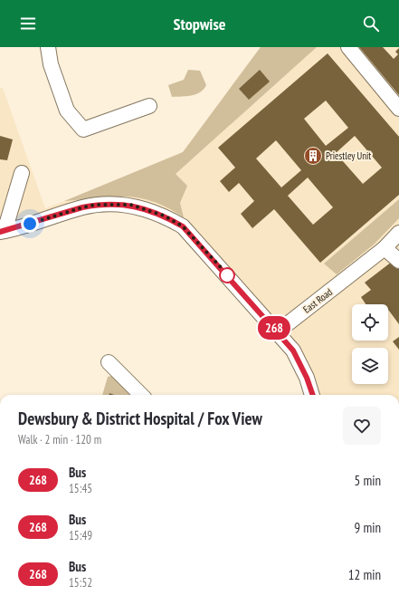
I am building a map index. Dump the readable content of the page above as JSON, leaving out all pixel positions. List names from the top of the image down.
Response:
{
  "streets": {
    "street": ["East Road"]
  },
  "places": {
    "building": ["Priestley Unit"]
  },
  "lines": ["bus line 268"],
  "page": {
    "header": "Stopwise",
    "on_map": "268",
    "heading": ["Dewsbury & District Hospital / Fox View", "Walk · 2 min · 120 m"],
    "list": [
      {
        "mark": "268",
        "name": "Bus",
        "note": "15:45",
        "value": "5 min"
      },
      {
        "mark": "268",
        "name": "Bus",
        "note": "15:49",
        "value": "9 min"
      },
      {
        "mark": "268",
        "name": "Bus",
        "note": "15:52",
        "value": "12 min"
      }
    ]
  }
}
